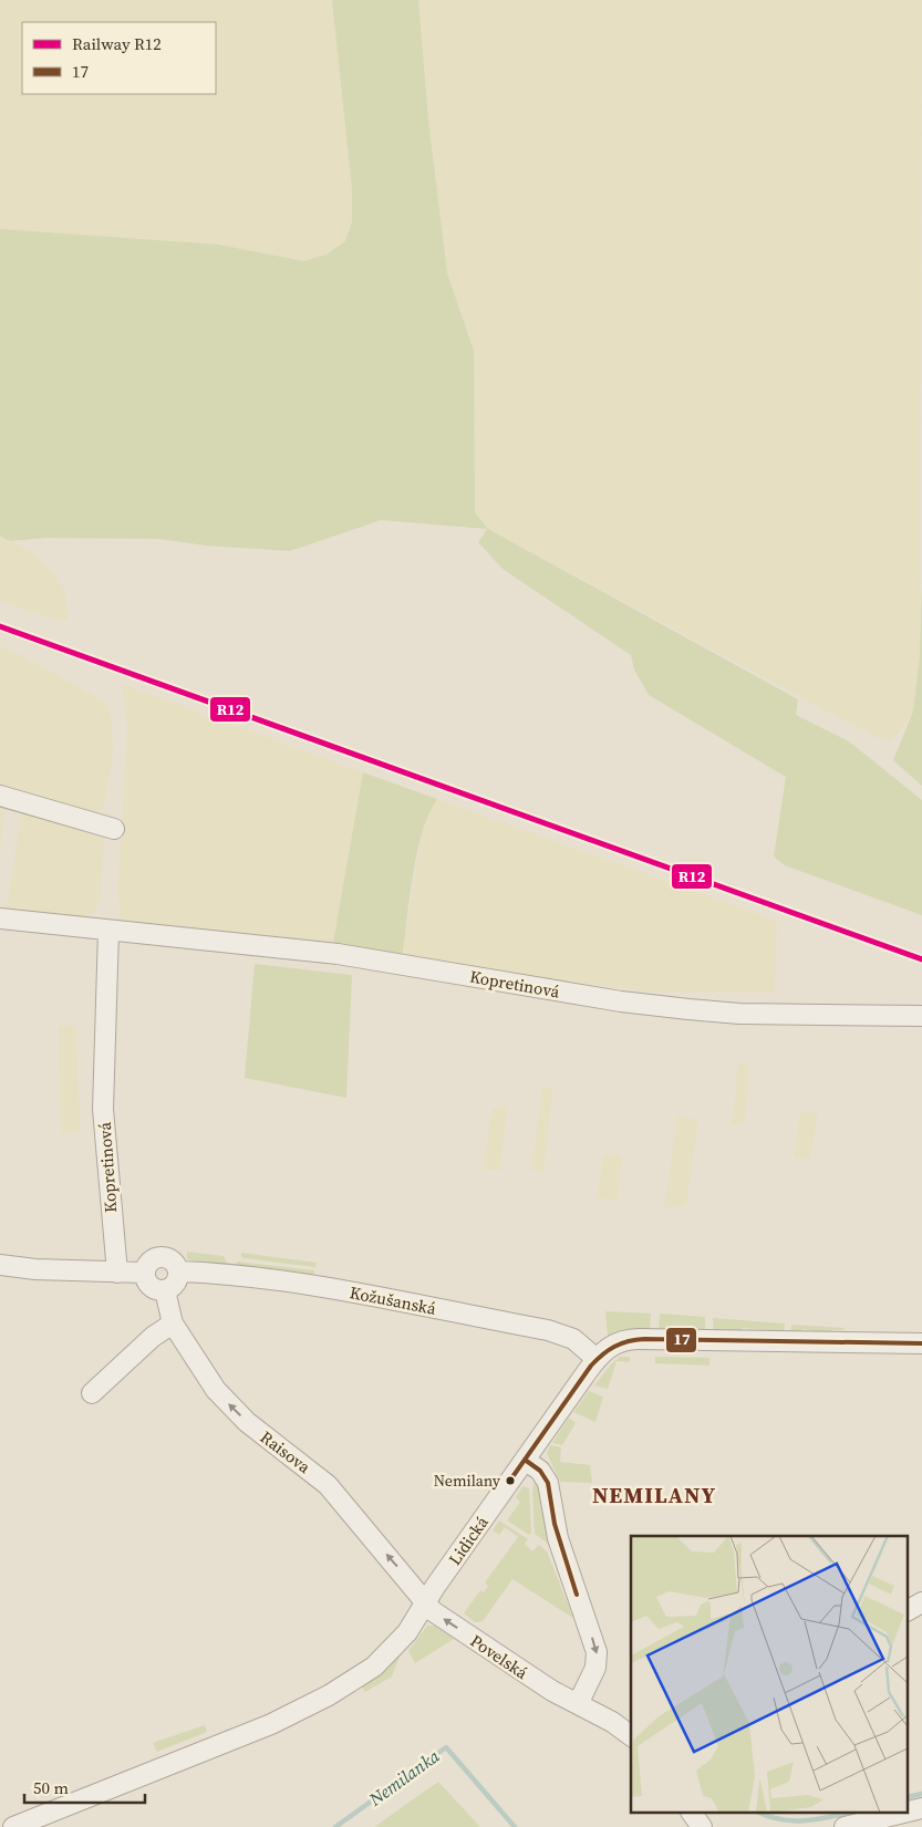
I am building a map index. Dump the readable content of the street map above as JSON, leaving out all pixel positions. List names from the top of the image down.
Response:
{
  "streets": {
    "street": [
      "Kopretinová",
      "Kožušanská",
      "Raisova",
      "Lidická",
      "Povelská"
    ]
  },
  "crossings": [
    ["Kožušanská", "Raisova"],
    ["Kožušanská", "Lidická"],
    ["Raisova", "Lidická"],
    ["Raisova", "Povelská"],
    ["Lidická", "Povelská"]
  ],
  "one_way": ["Raisova", "Povelská"],
  "districts": ["NEMILANY"],
  "water": ["Nemilanka"],
  "places": ["Nemilany"],
  "lines": ["rail line R12", "transit line 17"],
  "legend": ["Railway R12", "17"],
  "scale_bar": "50 m"
}
